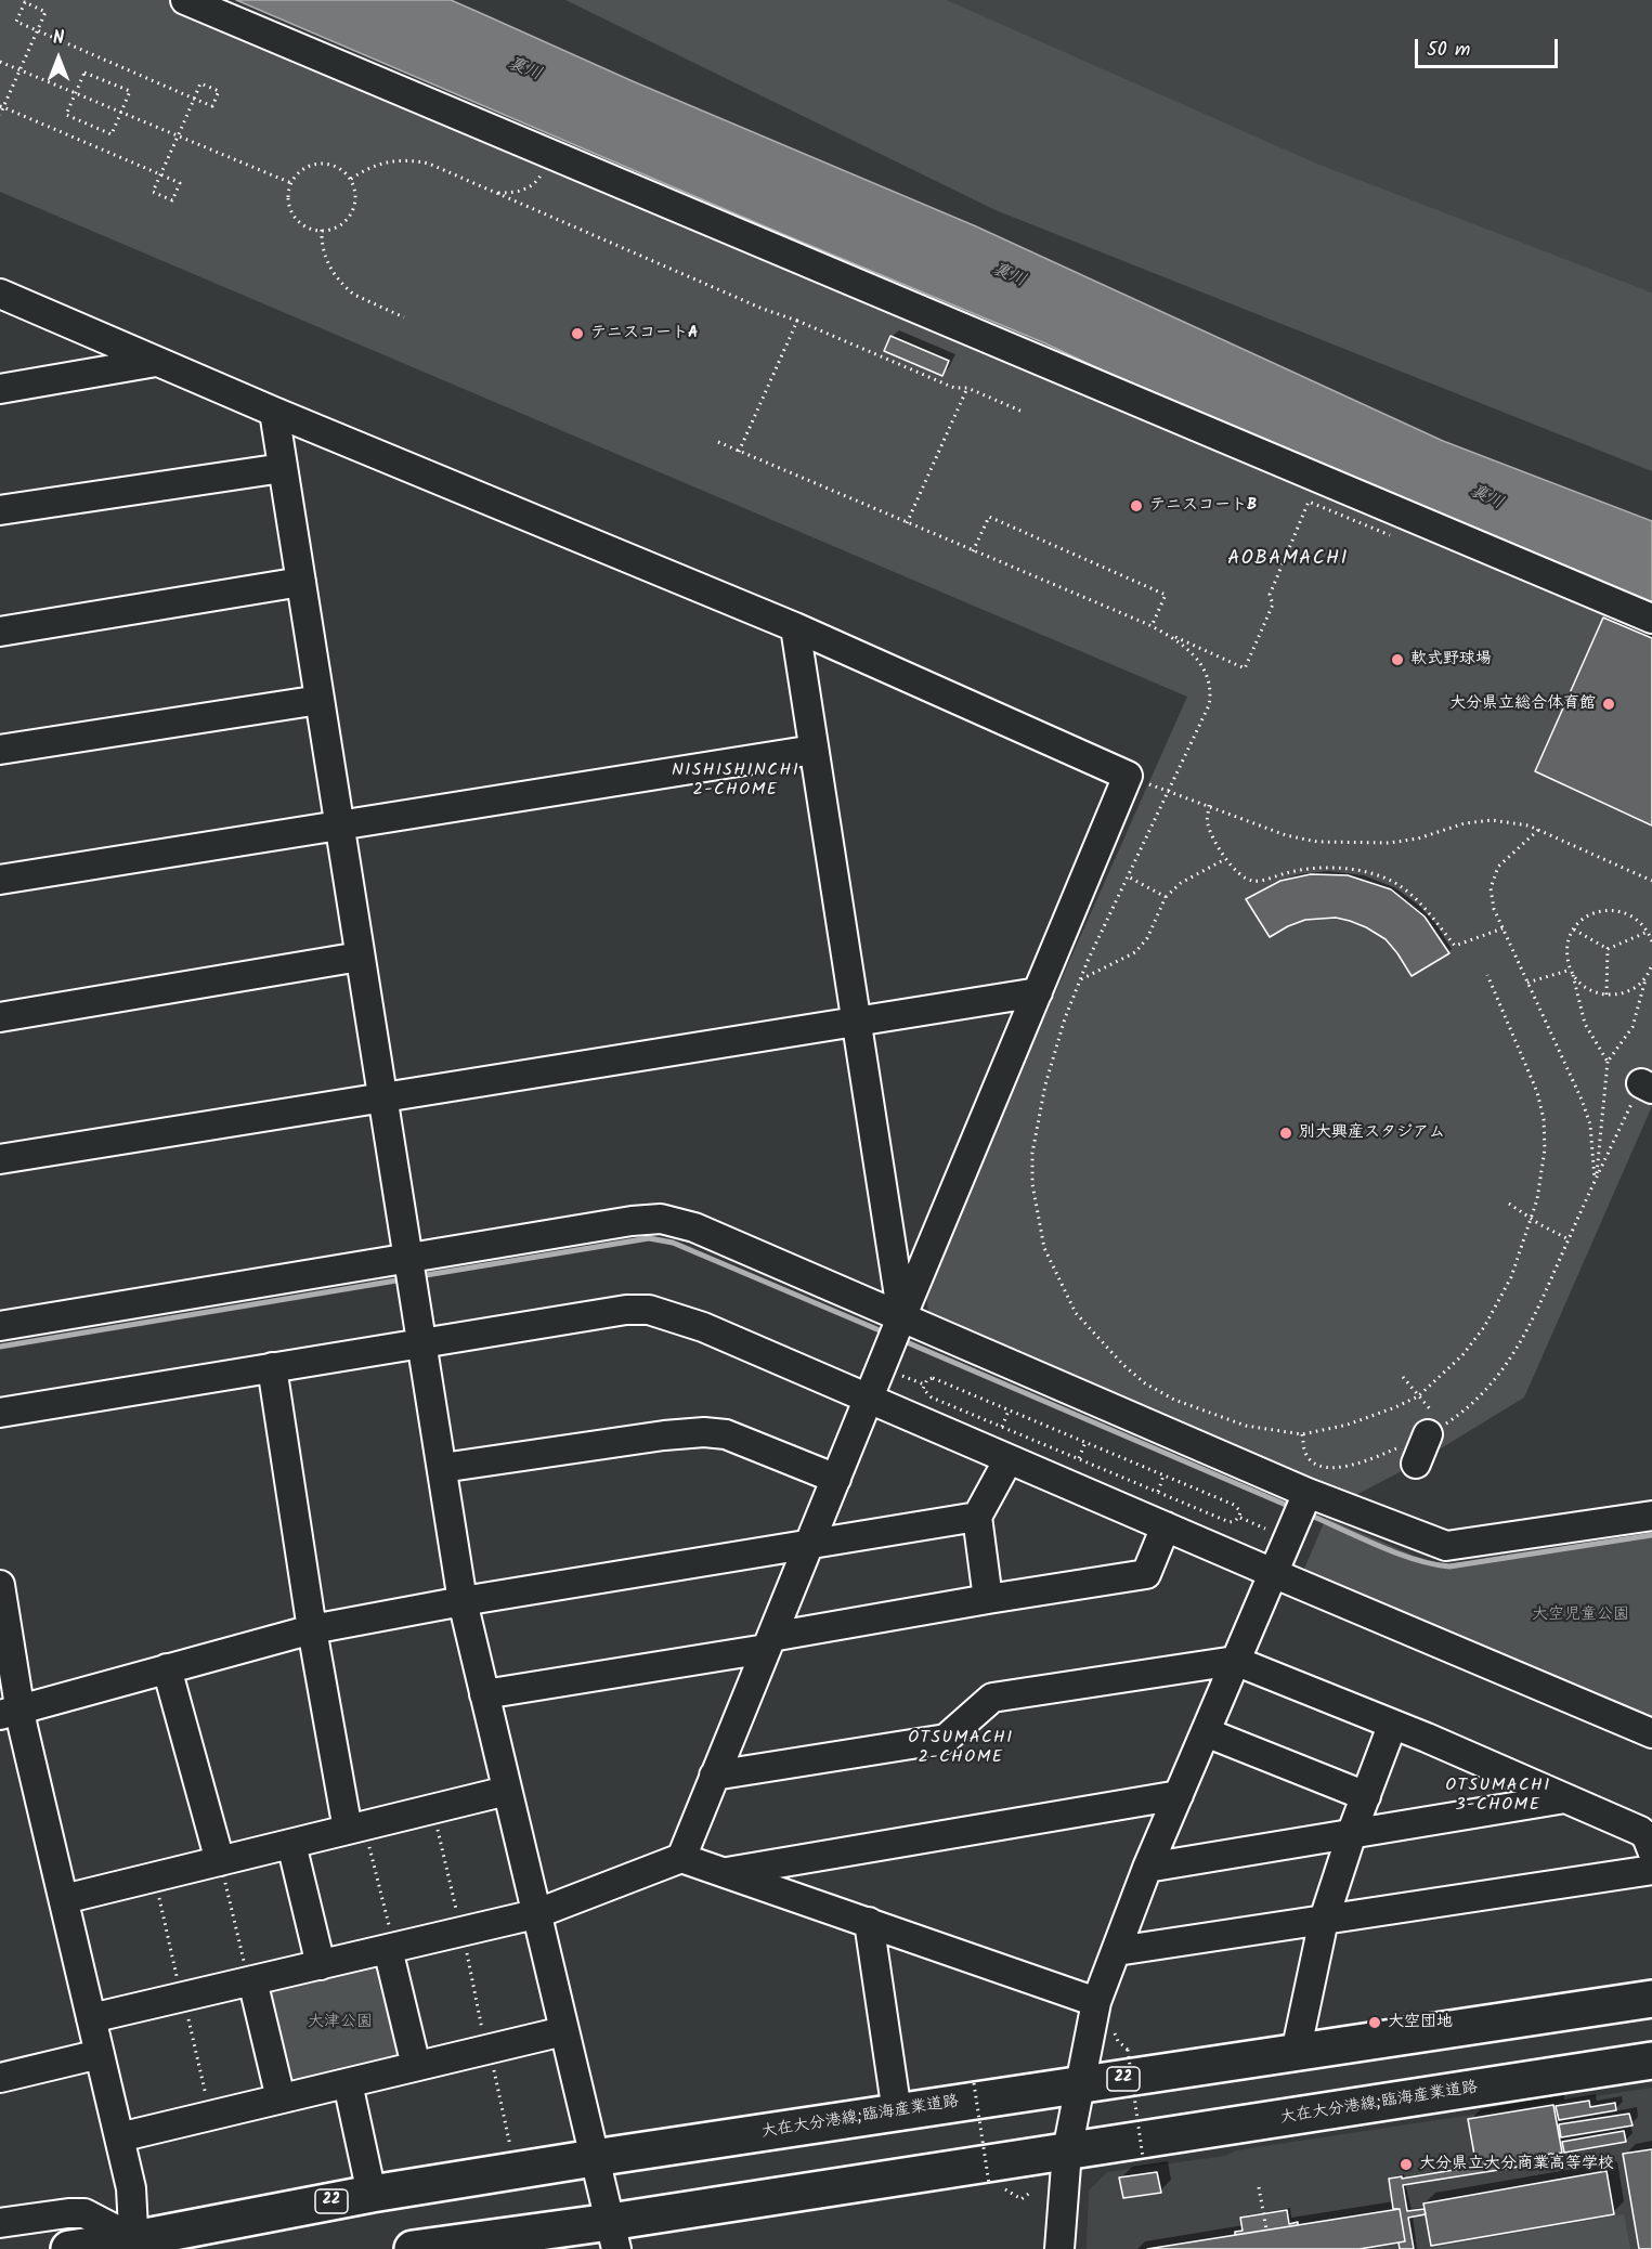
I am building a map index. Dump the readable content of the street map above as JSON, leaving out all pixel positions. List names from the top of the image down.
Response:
{
  "streets": {
    "main road": ["22", "大在大分港線;臨海産業道路"]
  },
  "districts": [
    "AOBAMACHI",
    "NISHISHINCHI 2-CHOME",
    "OTSUMACHI 2-CHOME",
    "OTSUMACHI 3-CHOME"
  ],
  "water": ["裏川"],
  "parks": ["大空児童公園", "大津公園"],
  "places": [
    "テニスコートA",
    "テニスコートB",
    "軟式野球場",
    "大分県立総合体育館",
    "別大興産スタジアム",
    "大空団地",
    "大分県立大分商業高等学校"
  ],
  "scale_bar": "50 m",
  "north": "top"
}
